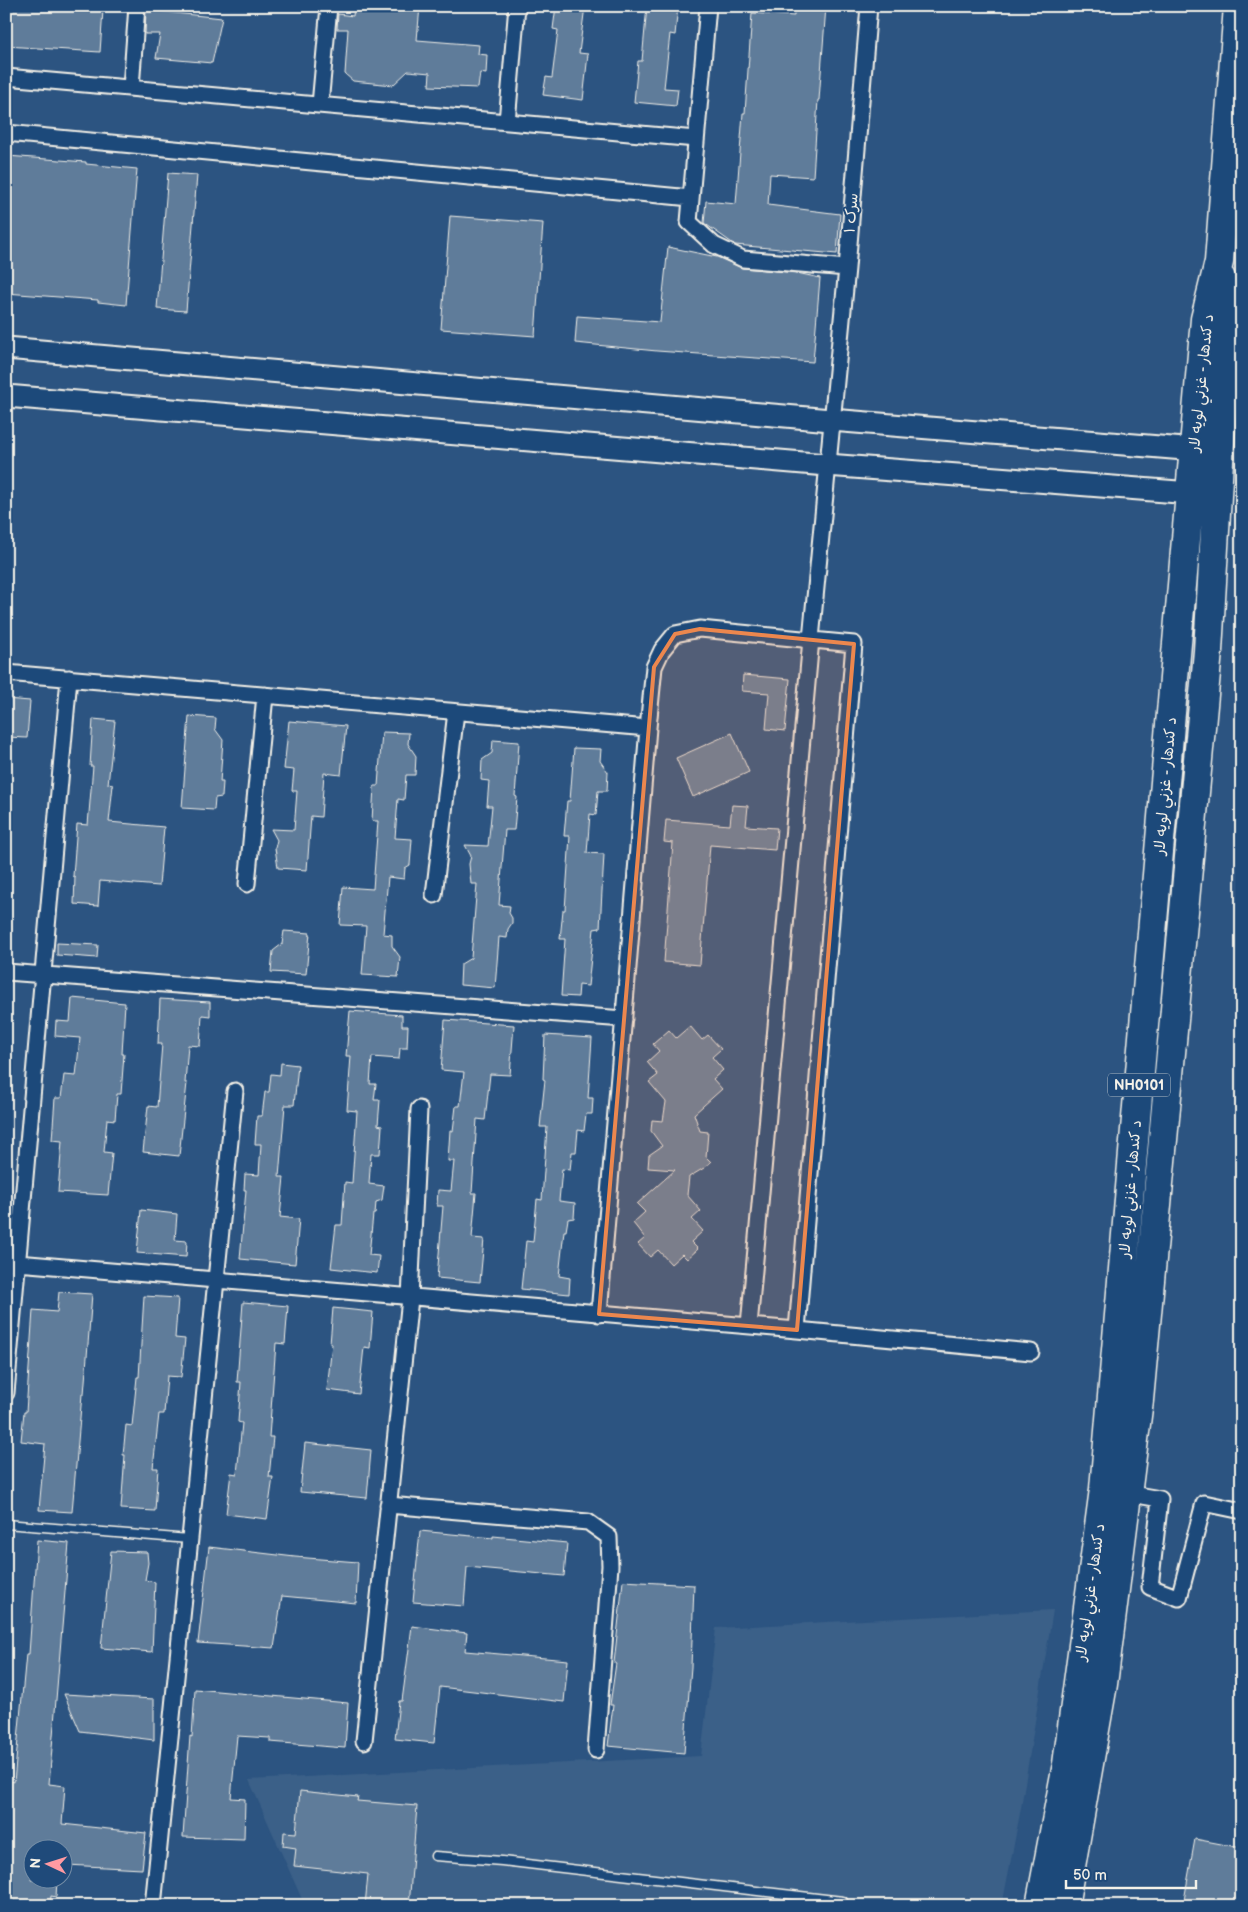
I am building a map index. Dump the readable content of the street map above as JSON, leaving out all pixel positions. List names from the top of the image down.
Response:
{
  "streets": {
    "highway": ["د کندهار - غزني لويه لار", "NH0101"],
    "street": ["سرک ۱"]
  },
  "scale_bar": "50 m",
  "north": "left"
}
